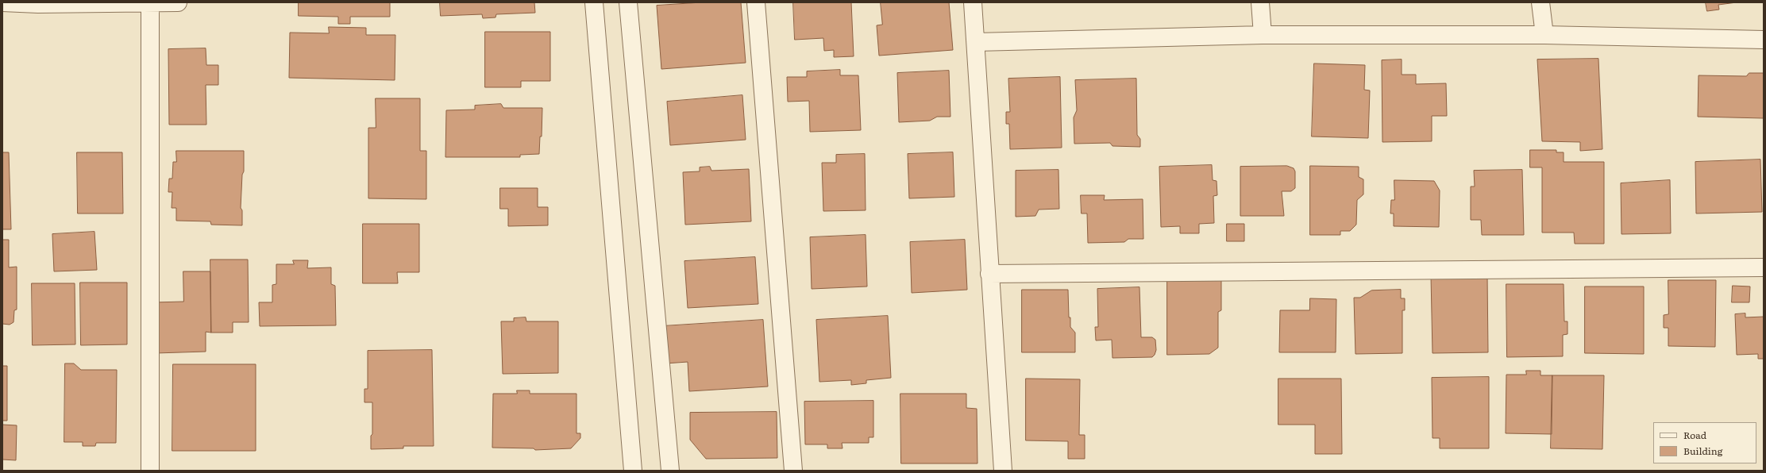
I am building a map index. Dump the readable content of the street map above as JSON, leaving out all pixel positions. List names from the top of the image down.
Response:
{
  "legend": ["Road", "Building"]
}
